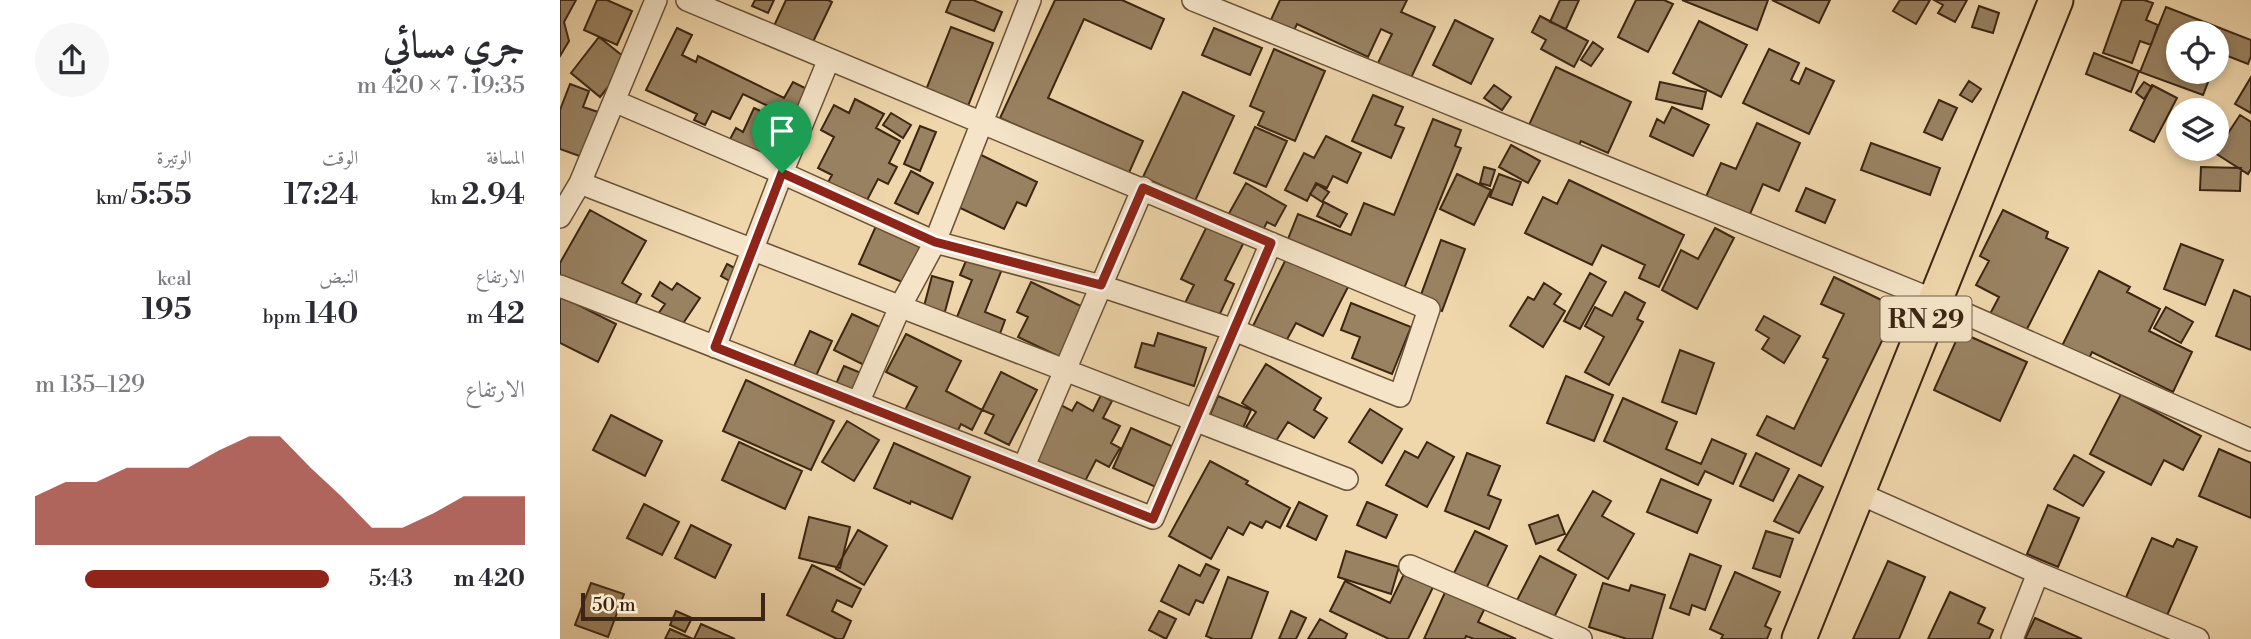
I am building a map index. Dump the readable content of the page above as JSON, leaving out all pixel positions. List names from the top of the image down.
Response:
{
  "streets": {
    "main road": ["RN 29"]
  },
  "scale_bar": "50 m",
  "page": {
    "heading": ["جري مسائي", "19:35 · 7 × 420 m"],
    "stats": [
      ["المسافة", "2.94 km"],
      ["الوقت", "17:24"],
      ["الوتيرة", "5:55 /km"],
      ["الارتفاع", "42 m"],
      ["النبض", "140 bpm"],
      ["kcal", "195"]
    ],
    "chart": ["الارتفاع", "129–135 m"],
    "list": [
      {
        "name": "420 m",
        "note": "5:43"
      }
    ],
    "scale": "50 m"
  }
}
